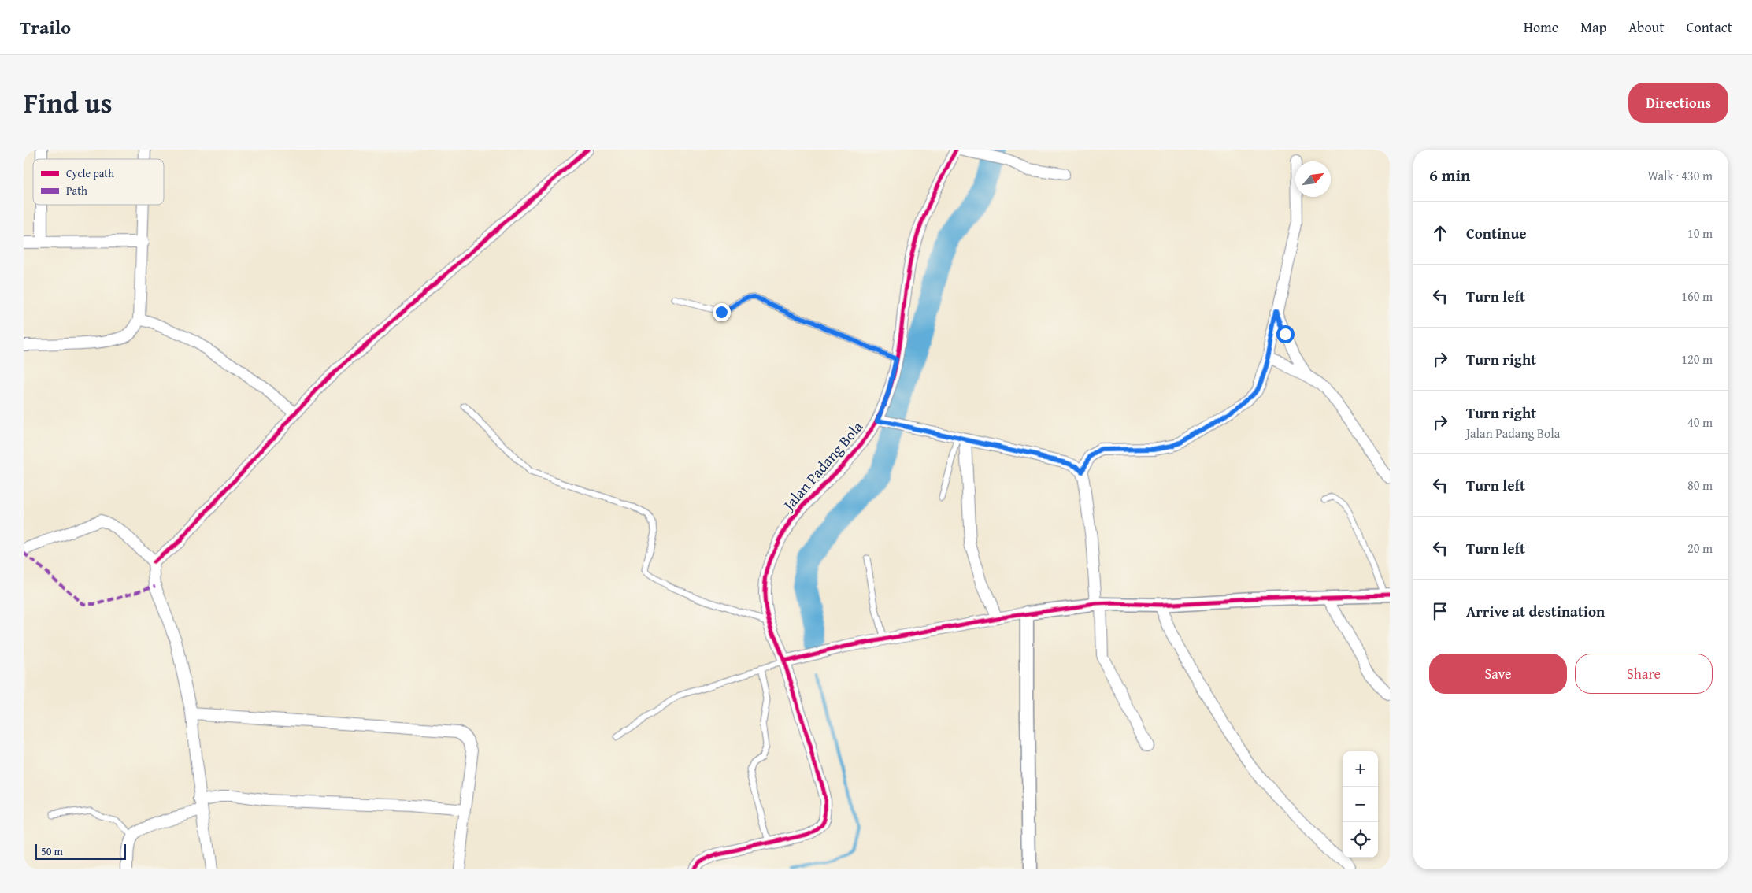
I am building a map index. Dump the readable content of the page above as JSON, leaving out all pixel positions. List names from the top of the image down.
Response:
{
  "streets": {
    "street": ["Jalan Padang Bola"]
  },
  "legend": ["Cycle path", "Path"],
  "scale_bar": "50 m",
  "north": "top right",
  "page": {
    "header": "Trailo",
    "nav": [
      "Home",
      "Map",
      "About",
      "Contact"
    ],
    "title": "Find us",
    "buttons": [
      "Directions",
      ["Save", "Share"]
    ],
    "heading": ["6 min", "Walk · 430 m"],
    "list": [
      ["Continue", "10 m"],
      ["Turn left", "160 m"],
      ["Turn right", "120 m"],
      ["Turn right", "Jalan Padang Bola", "40 m"],
      ["Turn left", "80 m"],
      ["Turn left", "20 m"],
      "Arrive at destination"
    ],
    "map_buttons": ["+", "−"],
    "scale": "50 m"
  }
}
